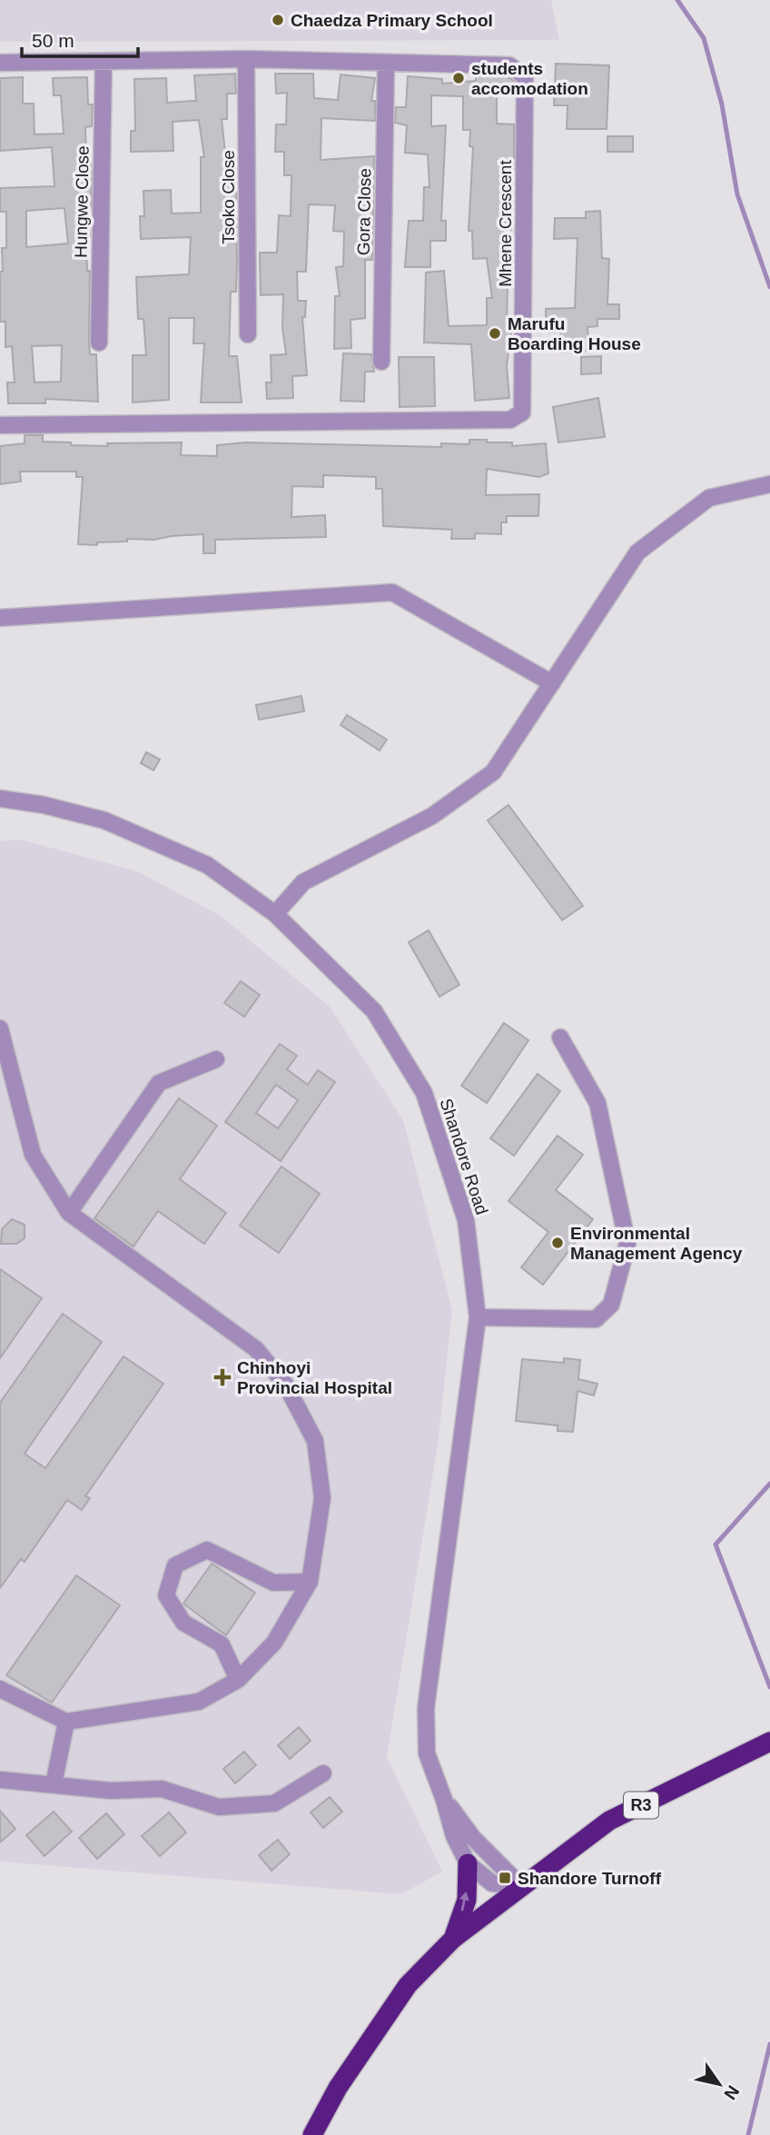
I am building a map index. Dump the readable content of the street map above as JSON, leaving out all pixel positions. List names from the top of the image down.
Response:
{
  "streets": {
    "highway": ["R3"],
    "street": [
      "Tsoko Close",
      "Hungwe Close",
      "Gora Close",
      "Mhene Crescent",
      "Shandore Road"
    ]
  },
  "crossings": [
    ["Tsoko Close", "Mhene Crescent"],
    ["Hungwe Close", "Mhene Crescent"],
    ["Gora Close", "Mhene Crescent"]
  ],
  "places": {
    "other": [
      "Chaedza Primary School",
      "students accomodation",
      "Marufu Boarding House",
      "Environmental Management Agency"
    ],
    "health": ["Chinhoyi Provincial Hospital"],
    "transit": ["Shandore Turnoff"]
  },
  "scale_bar": "50 m",
  "north": "bottom right"
}
